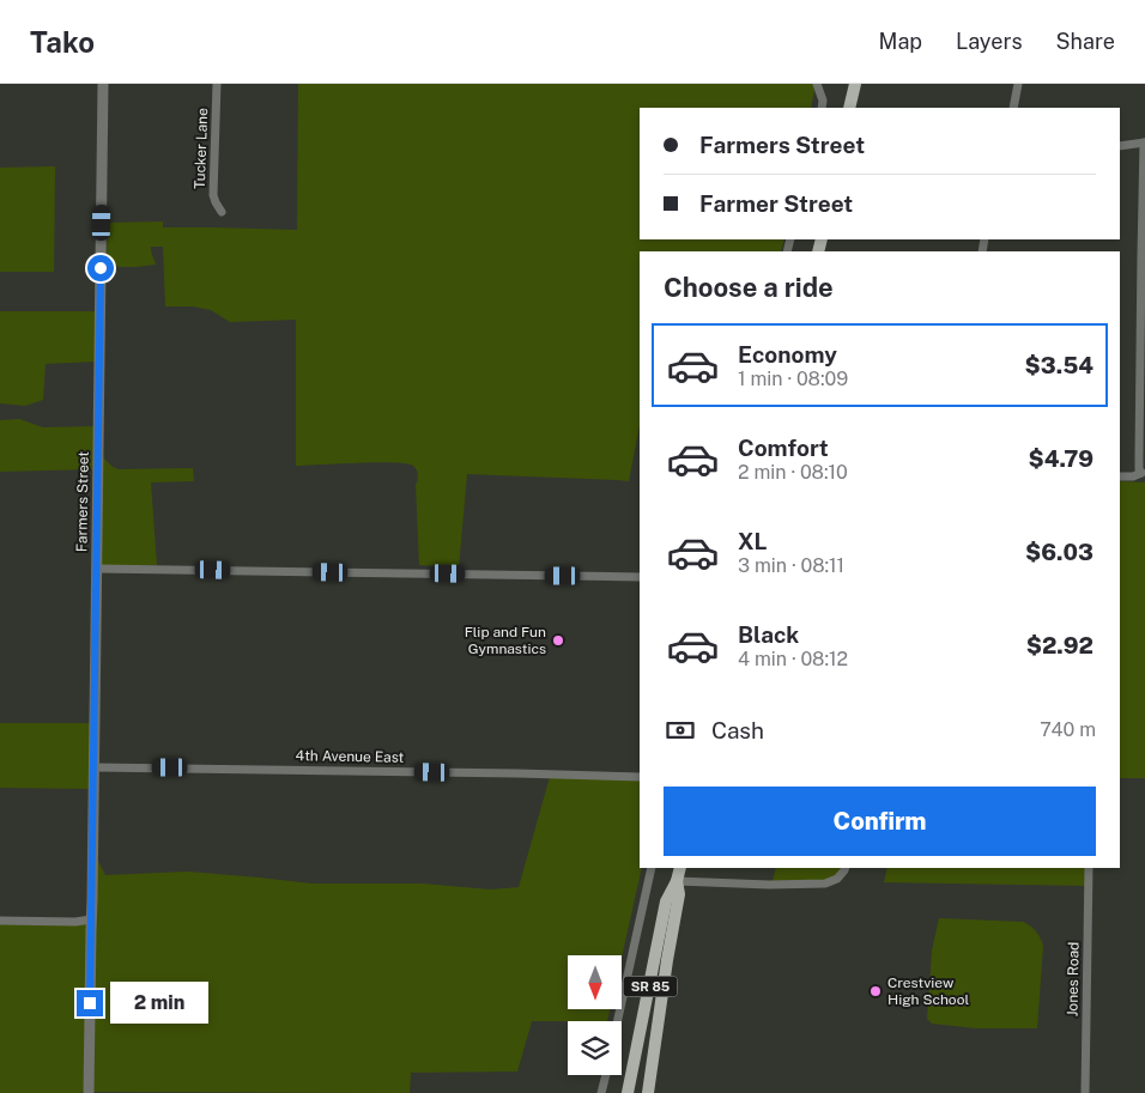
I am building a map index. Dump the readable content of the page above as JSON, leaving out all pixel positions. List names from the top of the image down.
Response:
{
  "streets": {
    "main road": ["SR 85"],
    "street": [
      "Tucker Lane",
      "Farmers Street",
      "4th Avenue East",
      "Jones Road"
    ]
  },
  "crossings": [
    ["Farmers Street", "4th Avenue East"]
  ],
  "places": ["Flip and Fun Gymnastics", "Crestview High School"],
  "north": "bottom",
  "page": {
    "header": "Tako",
    "nav": ["Map", "Layers", "Share"],
    "banner": ["Farmers Street", "Farmer Street"],
    "heading": "Choose a ride",
    "list": [
      {
        "name": "Economy",
        "note": "1 min · 08:09",
        "value": "$3.54"
      },
      {
        "name": "Comfort",
        "note": "2 min · 08:10",
        "value": "$4.79"
      },
      {
        "name": "XL",
        "note": "3 min · 08:11",
        "value": "$6.03"
      },
      {
        "name": "Black",
        "note": "4 min · 08:12",
        "value": "$2.92"
      }
    ],
    "pay": ["Cash", "740 m"],
    "buttons": "Confirm",
    "bubble": "2 min"
  }
}
